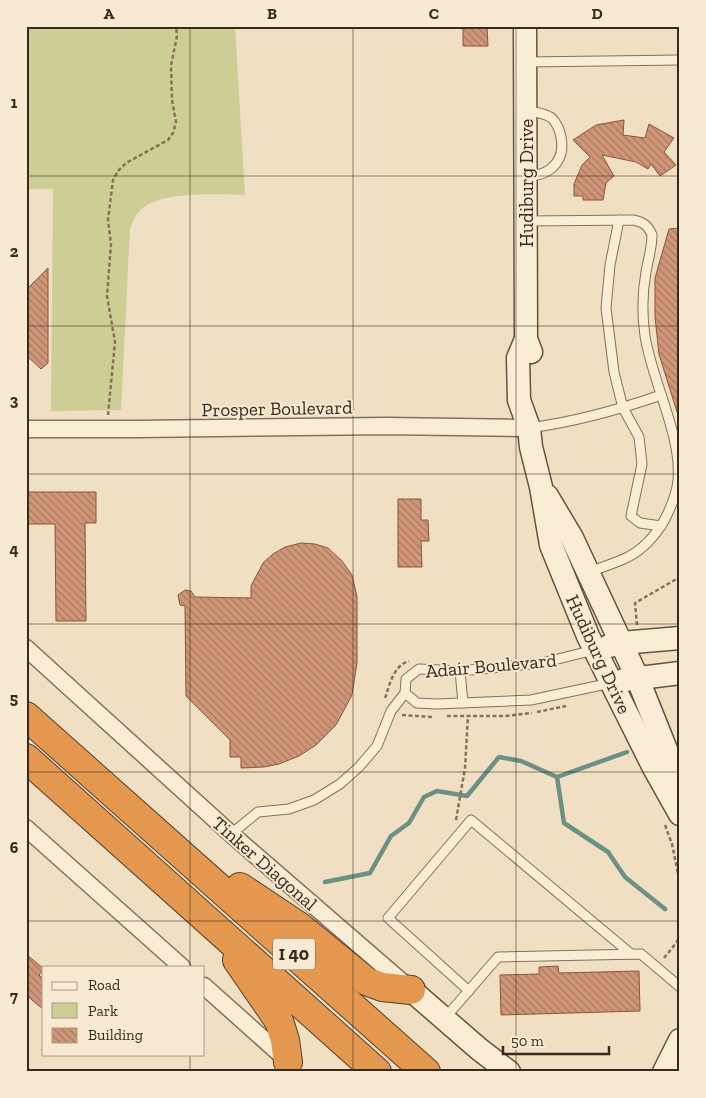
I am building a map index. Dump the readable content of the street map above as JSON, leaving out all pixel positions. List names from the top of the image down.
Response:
{
  "streets": {
    "highway": ["I 40"],
    "street": [
      "Hudiburg Drive",
      "Prosper Boulevard",
      "Adair Boulevard",
      "Tinker Diagonal"
    ]
  },
  "crossings": [
    ["Hudiburg Drive", "Prosper Boulevard"],
    ["Hudiburg Drive", "Adair Boulevard"],
    ["Adair Boulevard", "Tinker Diagonal"]
  ],
  "legend": ["Road", "Park", "Building"],
  "scale_bar": "50 m",
  "grid": {
    "columns": [
      "A",
      "B",
      "C",
      "D"
    ],
    "rows": [
      "1",
      "2",
      "3",
      "4",
      "5",
      "6",
      "7"
    ]
  }
}
